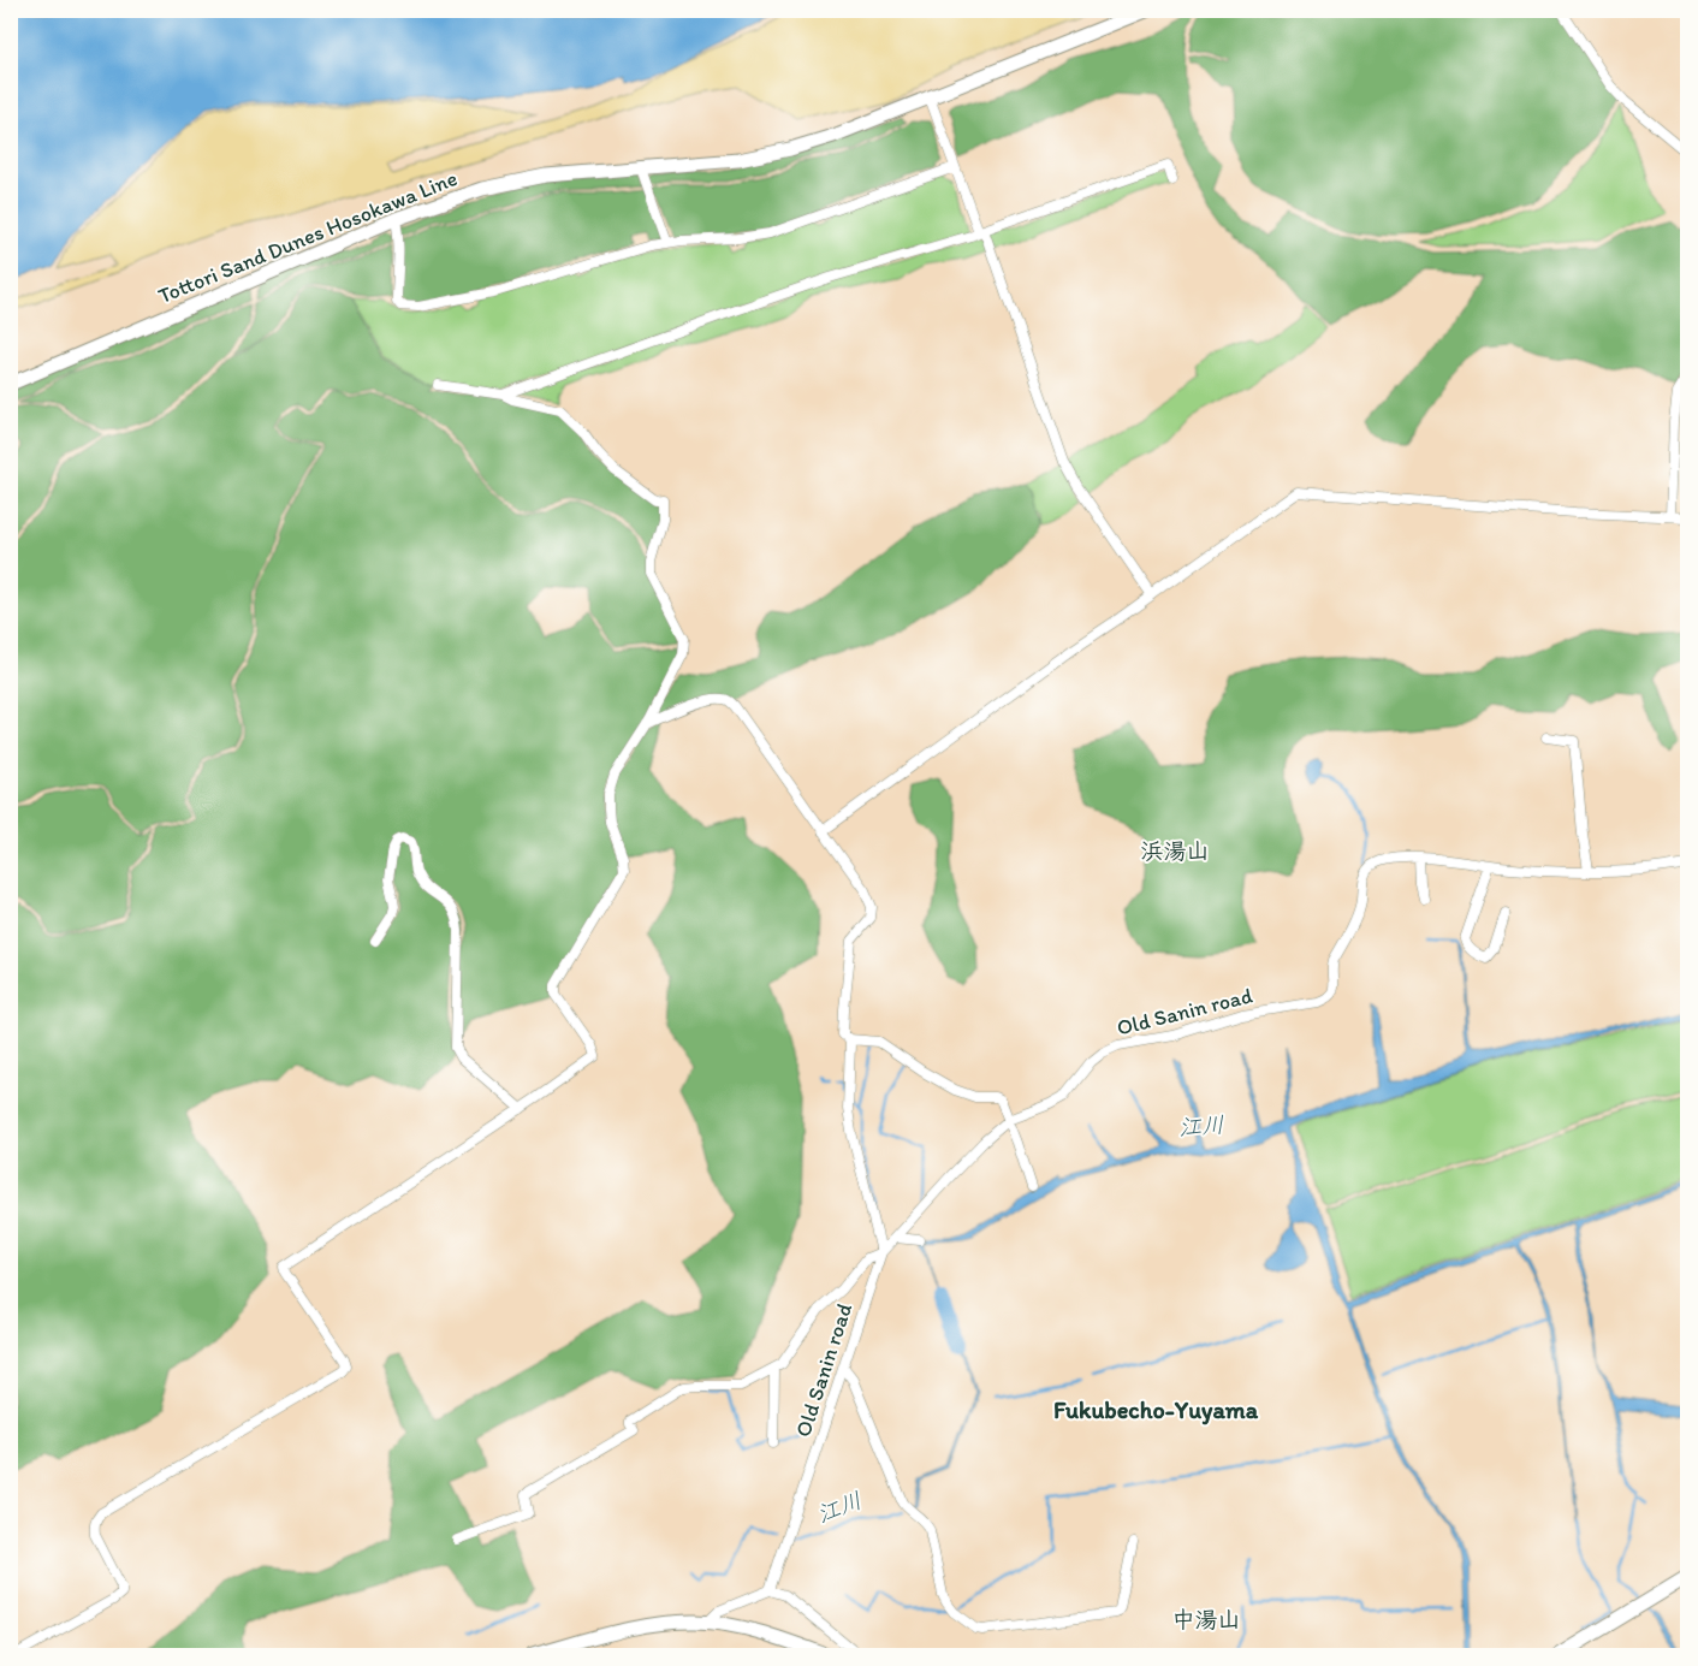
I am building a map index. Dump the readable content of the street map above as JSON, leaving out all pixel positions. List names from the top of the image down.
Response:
{
  "streets": {
    "main road": ["Tottori Sand Dunes Hosokawa Line"],
    "street": ["Old Sanin road"]
  },
  "districts": ["浜湯山", "Fukubecho-Yuyama", "中湯山"],
  "water": ["江川"]
}
